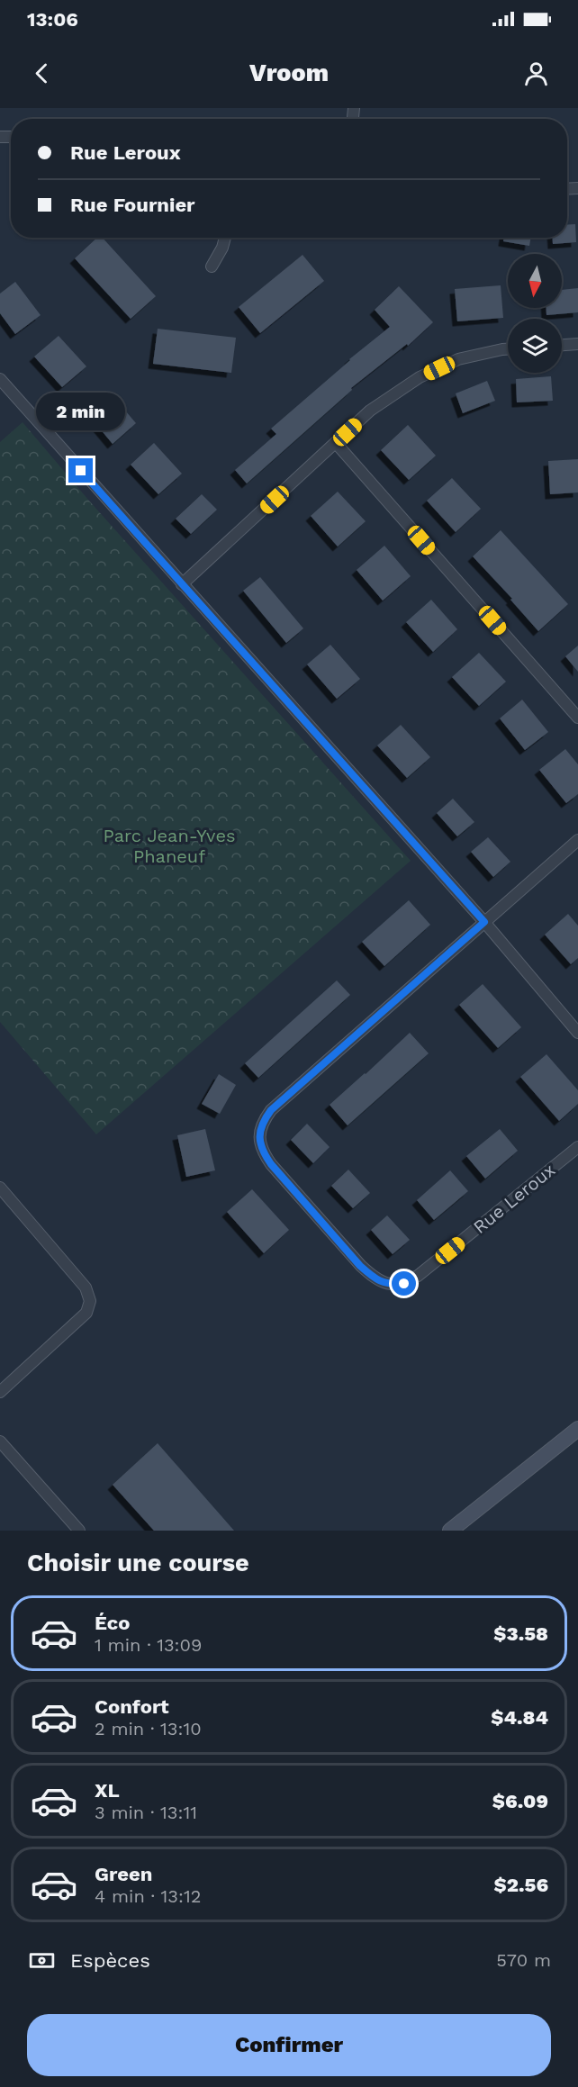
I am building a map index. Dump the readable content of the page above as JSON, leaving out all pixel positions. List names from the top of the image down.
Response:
{
  "streets": {
    "street": ["Rue Leroux"]
  },
  "parks": ["Parc Jean-Yves Phaneuf"],
  "north": "bottom",
  "page": {
    "status": "13:06",
    "header": "Vroom",
    "banner": ["Rue Leroux", "Rue Fournier"],
    "bubble": "2 min",
    "heading": "Choisir une course",
    "list": [
      {
        "name": "Éco",
        "note": "1 min · 13:09",
        "value": "$3.58"
      },
      {
        "name": "Confort",
        "note": "2 min · 13:10",
        "value": "$4.84"
      },
      {
        "name": "XL",
        "note": "3 min · 13:11",
        "value": "$6.09"
      },
      {
        "name": "Green",
        "note": "4 min · 13:12",
        "value": "$2.56"
      }
    ],
    "pay": ["Espèces", "570 m"],
    "buttons": "Confirmer"
  }
}
